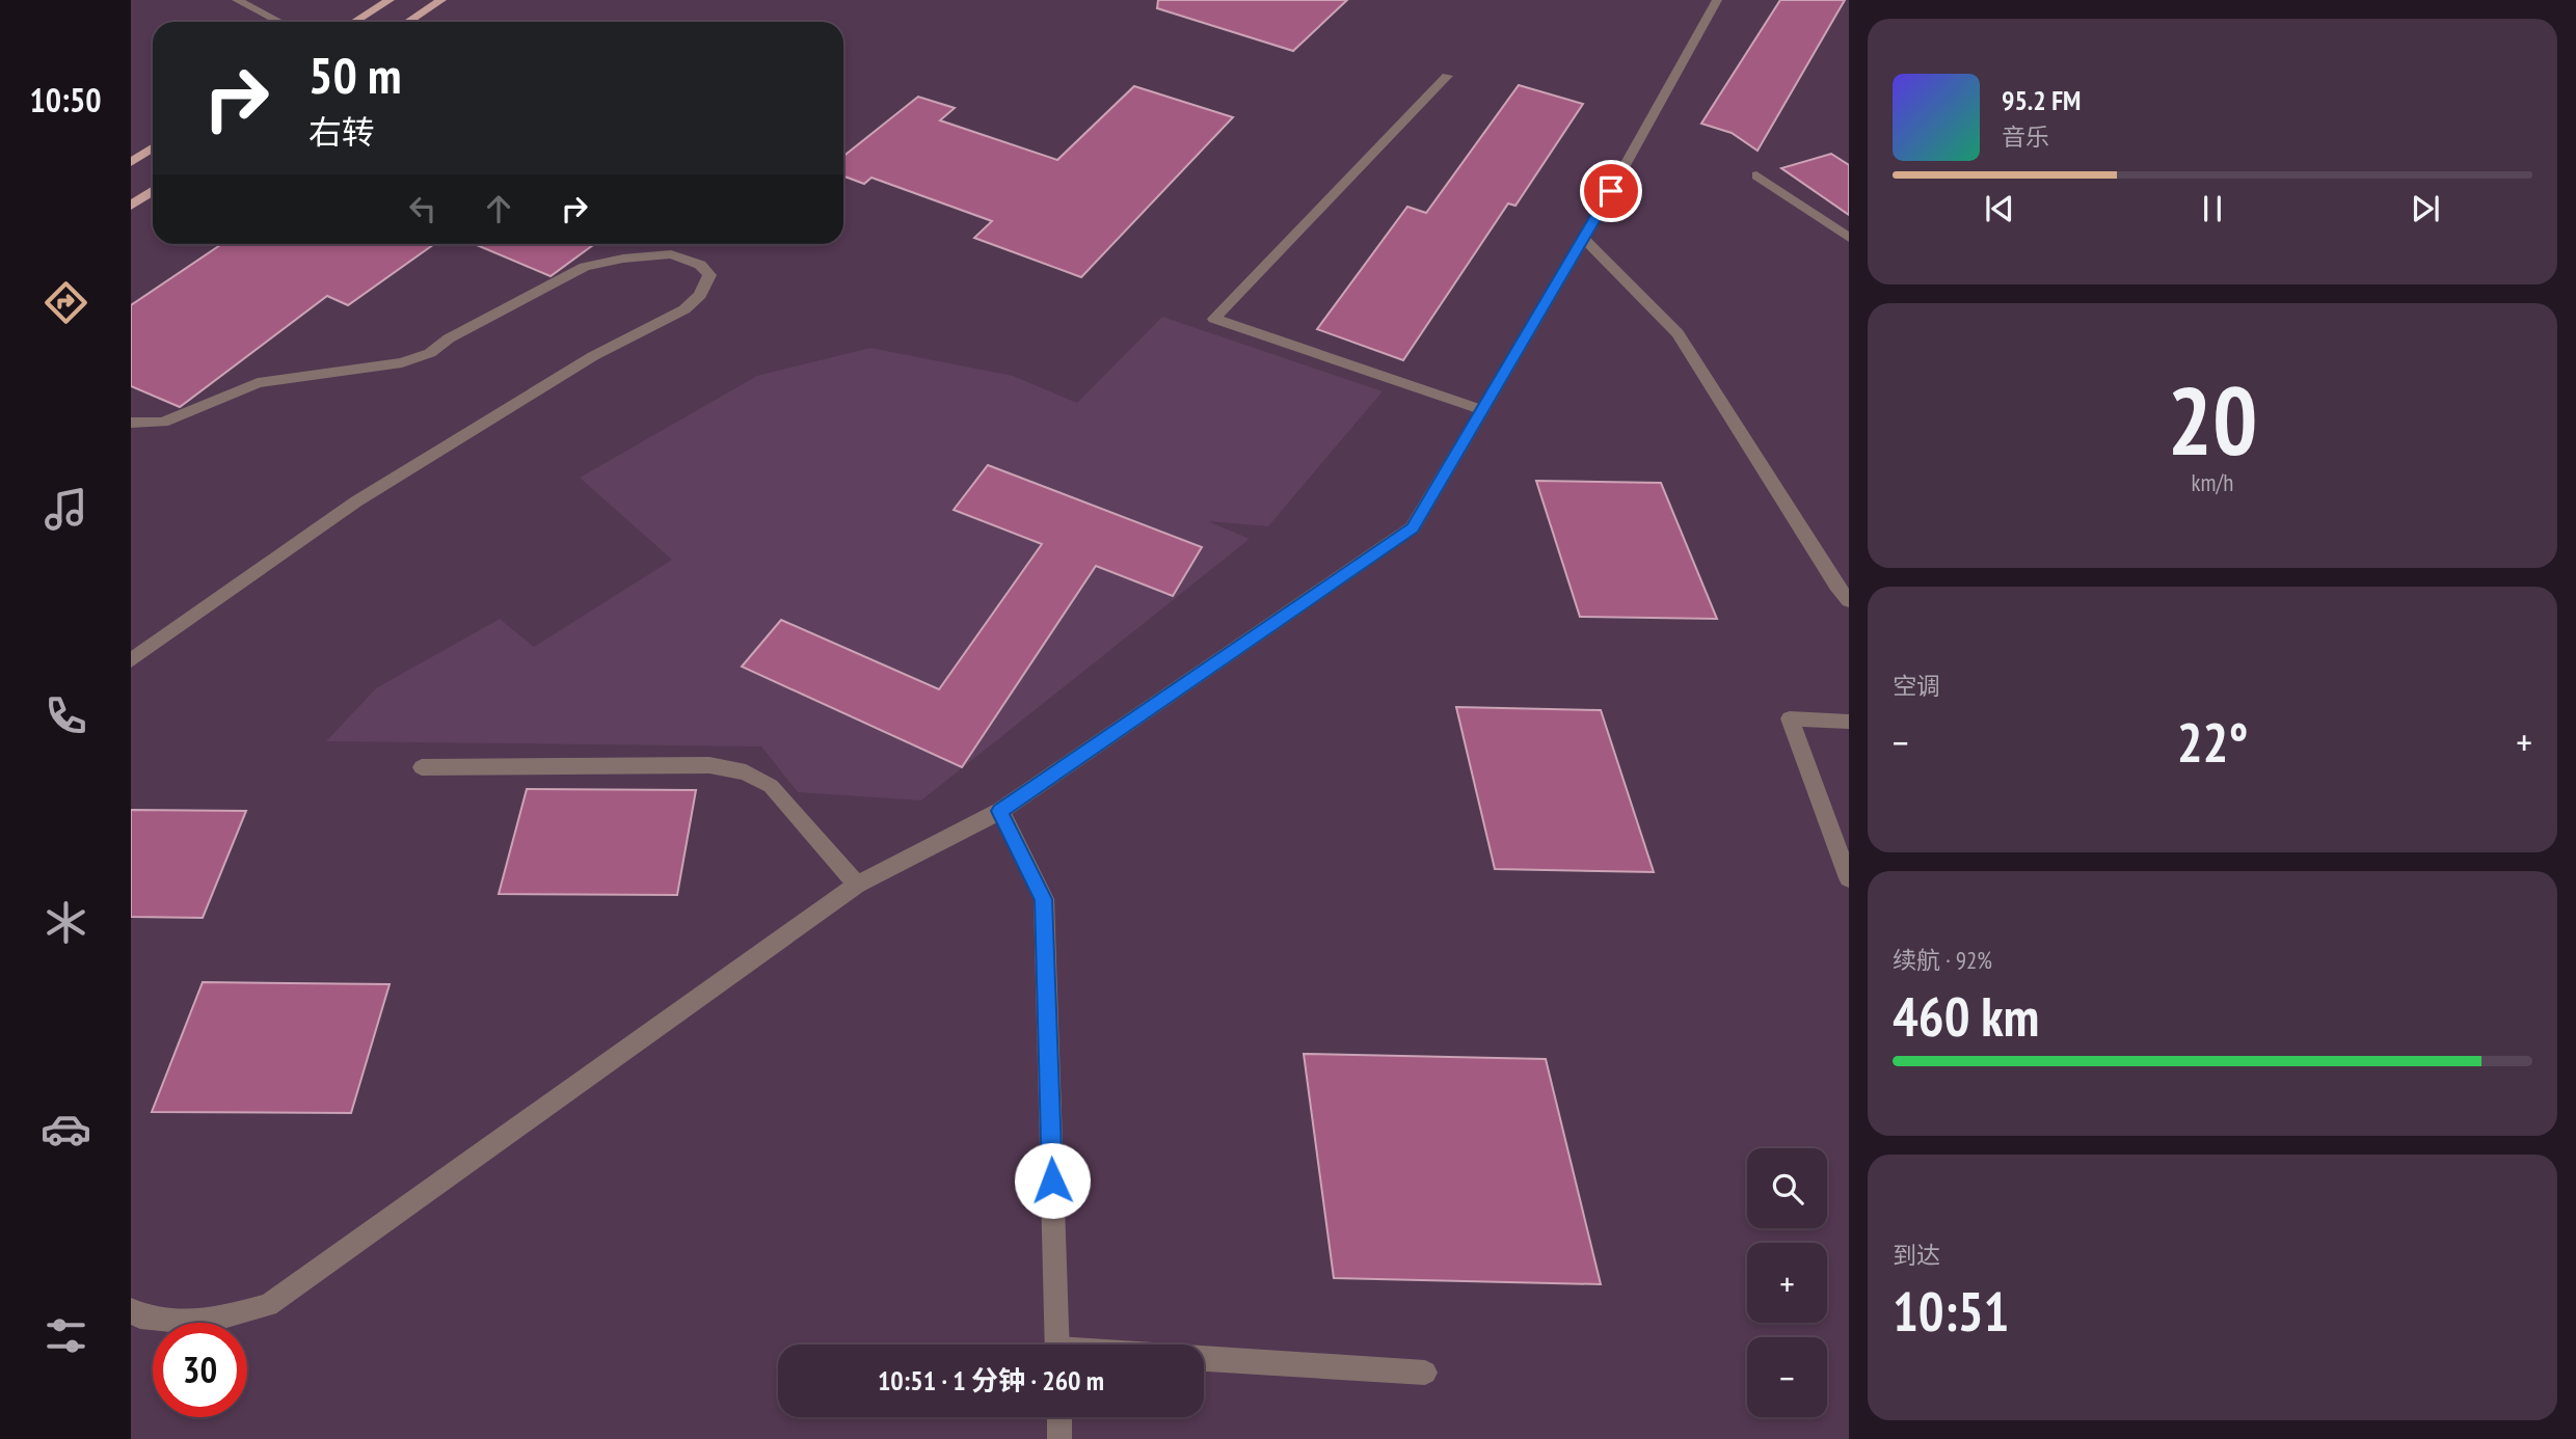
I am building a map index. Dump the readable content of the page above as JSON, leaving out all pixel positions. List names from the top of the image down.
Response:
{
  "page": {
    "tabs": "10:50",
    "turn": ["50 m", "右转"],
    "song": ["95.2 FM", "音乐"],
    "tile": [
      ["20", "km/h"],
      "空调",
      ["续航 · 92%", "460 km"],
      ["到达", "10:51"]
    ],
    "heat": ["−", "22°", "+"],
    "map_buttons": ["+", "−"],
    "limit": "30",
    "trip": "10:51 · 1 分钟 · 260 m"
  }
}
